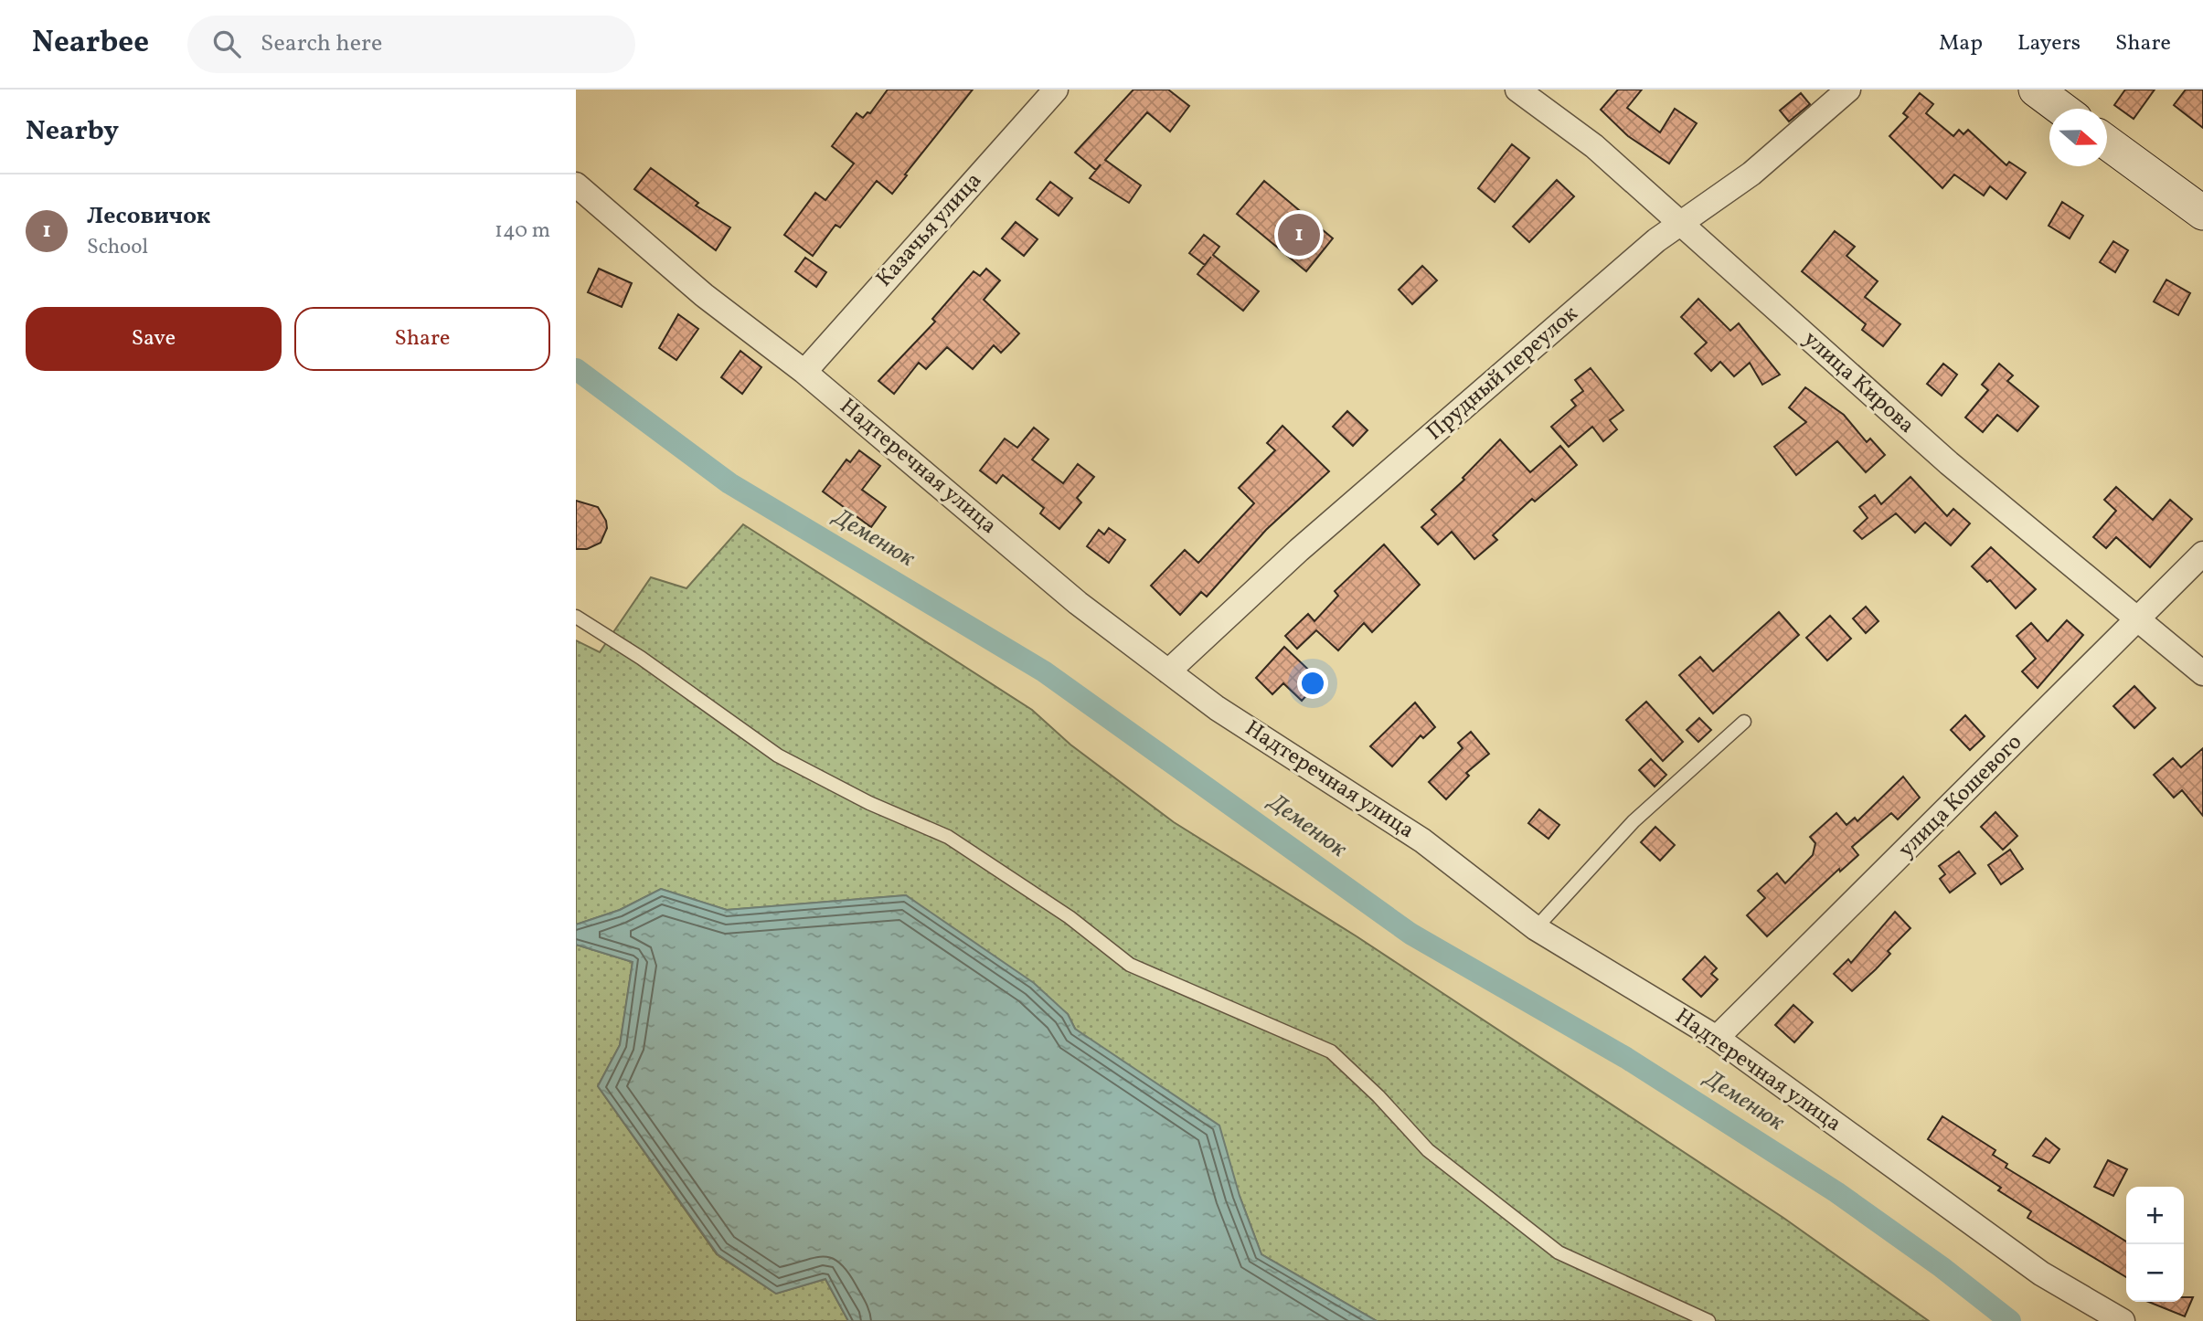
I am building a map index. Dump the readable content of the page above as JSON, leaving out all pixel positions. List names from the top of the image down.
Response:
{
  "streets": {
    "street": [
      "Казачья улица",
      "Прудный переулок",
      "улица Кирова",
      "Надтеречная улица",
      "улица Кошевого"
    ]
  },
  "crossings": [
    ["Казачья улица", "Надтеречная улица"],
    ["Прудный переулок", "улица Кирова"],
    ["Прудный переулок", "Надтеречная улица"],
    ["улица Кирова", "улица Кошевого"],
    ["Надтеречная улица", "улица Кошевого"]
  ],
  "water": ["Деменюк"],
  "north": "right",
  "page": {
    "header": "Nearbee",
    "search": "Search here",
    "nav": ["Map", "Layers", "Share"],
    "heading": "Nearby",
    "list": [
      {
        "mark": "1",
        "name": "Лесовичок",
        "note": "School",
        "value": "140 m"
      }
    ],
    "pins": "1",
    "buttons": ["Save", "Share"],
    "map_buttons": ["+", "−"]
  }
}
